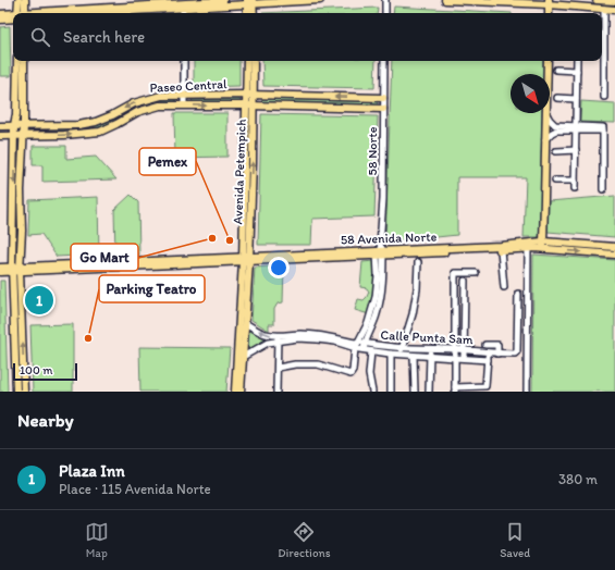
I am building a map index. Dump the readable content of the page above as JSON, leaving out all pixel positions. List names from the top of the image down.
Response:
{
  "streets": {
    "main road": ["Paseo Central", "Avenida Petempich", "58 Avenida Norte"],
    "street": ["58 Norte", "Calle Punta Sam"]
  },
  "crossings": [
    ["Paseo Central", "58 Norte"],
    ["Paseo Central", "Avenida Petempich"],
    ["58 Norte", "58 Avenida Norte"],
    ["58 Norte", "Calle Punta Sam"],
    ["Avenida Petempich", "58 Avenida Norte"],
    ["Avenida Petempich", "Calle Punta Sam"]
  ],
  "places": ["Go Mart", "Pemex", "Parking Teatro"],
  "scale_bar": "100 m",
  "north": "bottom right",
  "page": {
    "search": "Search here",
    "pins": "1",
    "scale": "100 m",
    "heading": "Nearby",
    "list": [
      {
        "mark": "1",
        "name": "Plaza Inn",
        "note": "Place · 115 Avenida Norte",
        "value": "380 m"
      }
    ],
    "nav": ["Map", "Directions", "Saved"]
  }
}
